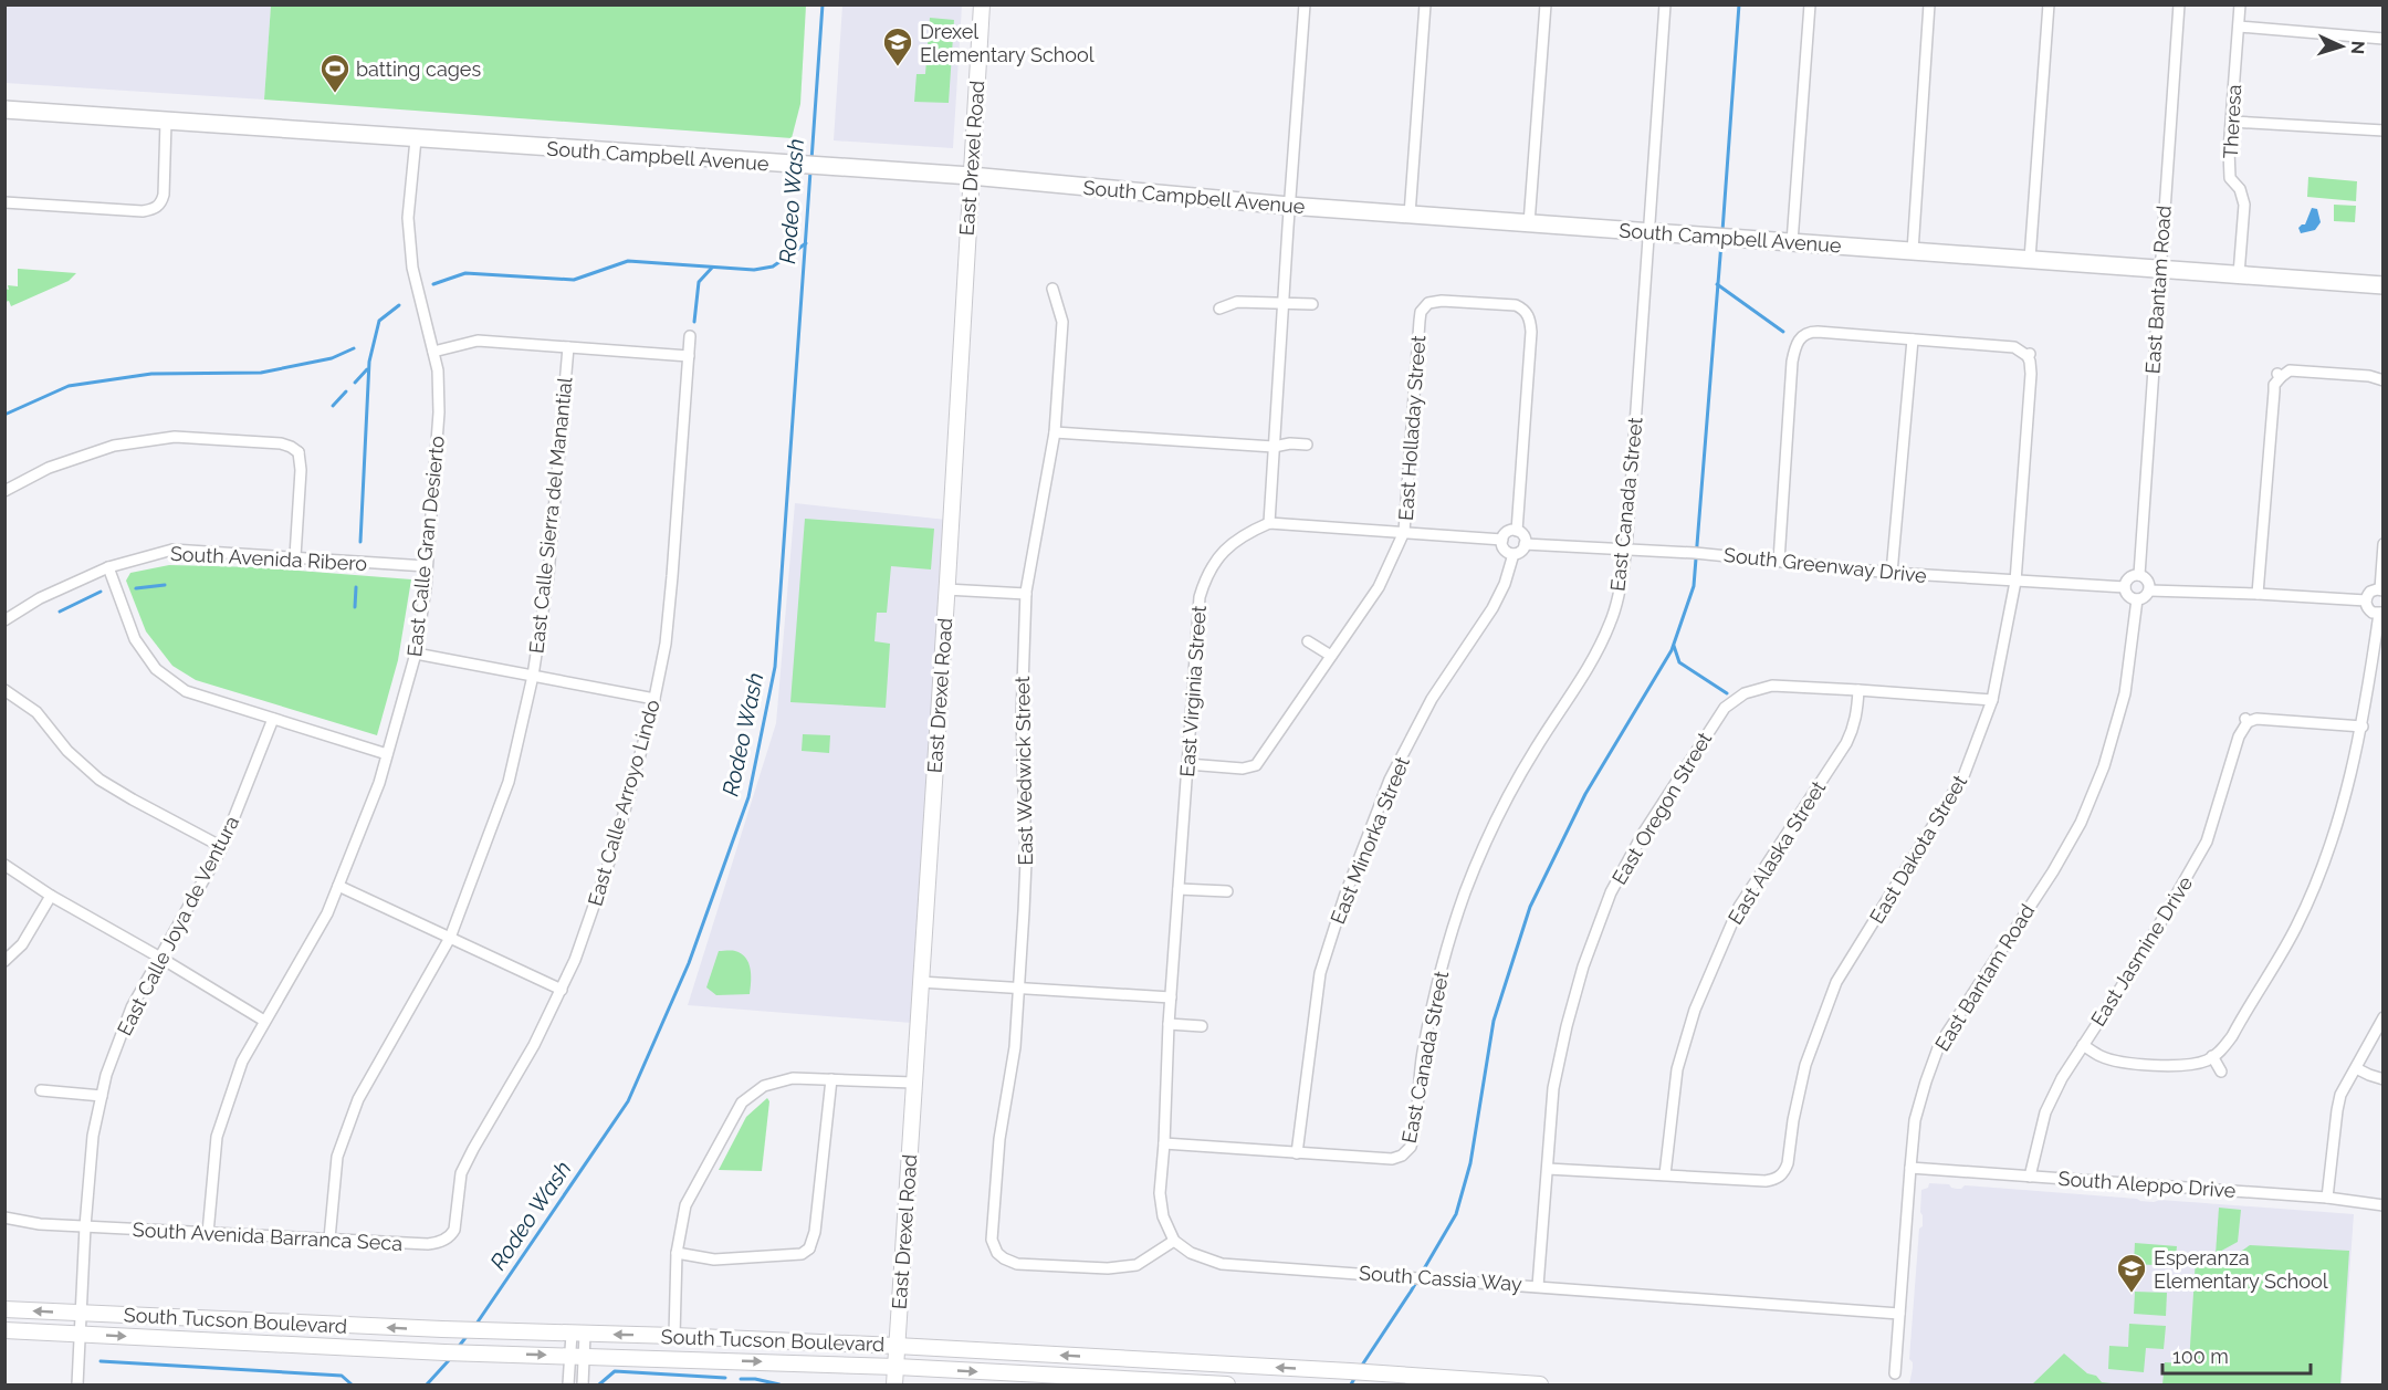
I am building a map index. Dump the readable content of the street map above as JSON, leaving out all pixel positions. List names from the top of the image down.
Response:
{
  "streets": {
    "main road": ["South Campbell Avenue", "East Drexel Road", "South Tucson Boulevard"],
    "street": [
      "Theresa",
      "East Bantam Road",
      "East Holladay Street",
      "East Canada Street",
      "East Calle Sierra del Manantial",
      "East Calle Gran Desierto",
      "South Avenida Ribero",
      "South Greenway Drive",
      "East Virginia Street",
      "East Wedwick Street",
      "East Calle Arroyo Lindo",
      "East Oregon Street",
      "East Minorka Street",
      "East Dakota Street",
      "East Alaska Street",
      "East Calle Joya de Ventura",
      "East Jasmine Drive",
      "South Aleppo Drive",
      "South Avenida Barranca Seca",
      "South Cassia Way"
    ]
  },
  "crossings": [
    ["Theresa", "South Campbell Avenue"],
    ["South Campbell Avenue", "East Drexel Road"],
    ["South Campbell Avenue", "East Bantam Road"],
    ["South Campbell Avenue", "East Canada Street"],
    ["South Campbell Avenue", "East Calle Gran Desierto"],
    ["East Drexel Road", "South Tucson Boulevard"],
    ["East Bantam Road", "South Greenway Drive"],
    ["East Bantam Road", "South Aleppo Drive"],
    ["East Bantam Road", "South Cassia Way"],
    ["East Holladay Street", "South Greenway Drive"],
    ["East Holladay Street", "East Virginia Street"],
    ["East Holladay Street", "East Minorka Street"],
    ["East Canada Street", "South Greenway Drive"],
    ["East Canada Street", "East Minorka Street"],
    ["East Calle Sierra del Manantial", "South Avenida Barranca Seca"],
    ["East Calle Gran Desierto", "South Avenida Ribero"],
    ["East Calle Gran Desierto", "South Avenida Barranca Seca"],
    ["South Greenway Drive", "East Minorka Street"],
    ["South Greenway Drive", "East Dakota Street"],
    ["East Virginia Street", "East Wedwick Street"],
    ["East Virginia Street", "South Cassia Way"],
    ["East Wedwick Street", "South Cassia Way"],
    ["East Calle Arroyo Lindo", "South Avenida Barranca Seca"],
    ["East Oregon Street", "East Alaska Street"],
    ["East Oregon Street", "South Cassia Way"],
    ["East Dakota Street", "East Alaska Street"],
    ["East Calle Joya de Ventura", "South Avenida Barranca Seca"],
    ["East Calle Joya de Ventura", "South Tucson Boulevard"],
    ["East Jasmine Drive", "South Aleppo Drive"]
  ],
  "water": ["Rodeo Wash"],
  "places": {
    "school or university": ["Drexel Elementary School", "Esperanza Elementary School"],
    "sports": ["batting cages"]
  },
  "scale_bar": "100 m",
  "north": "right"
}
